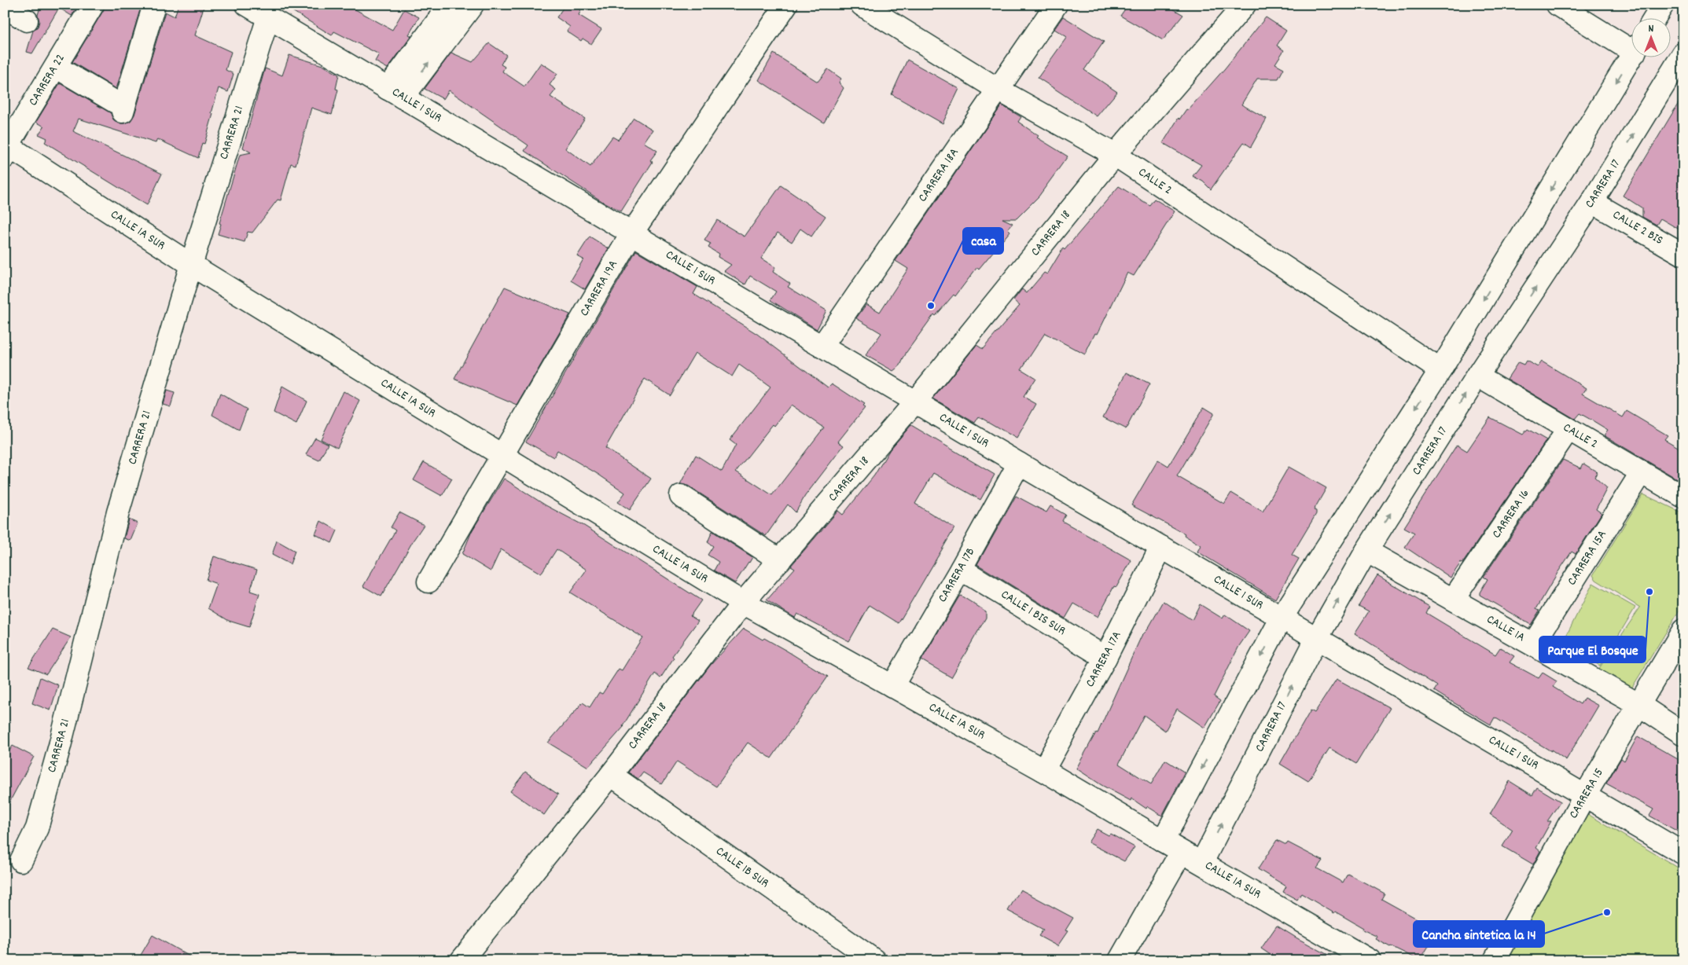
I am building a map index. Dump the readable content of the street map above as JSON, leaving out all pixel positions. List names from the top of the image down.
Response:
{
  "streets": {
    "street": [
      "CARRERA 22",
      "CALLE 1 SUR",
      "CARRERA 21",
      "CARRERA 18A",
      "CALLE 2",
      "CARRERA 17",
      "CALLE 2 BIS",
      "CALLE 1A SUR",
      "CARRERA 18",
      "CARRERA 19A",
      "CARRERA 16",
      "CARRERA 15A",
      "CARRERA 17B",
      "CALLE 1 BIS SUR",
      "CALLE 1A",
      "CARRERA 17A",
      "CARRERA 15",
      "CALLE 1B SUR"
    ]
  },
  "crossings": [
    ["CARRERA 22", "CALLE 1A SUR"],
    ["CALLE 1 SUR", "CARRERA 21"],
    ["CALLE 1 SUR", "CARRERA 18A"],
    ["CALLE 1 SUR", "CARRERA 17"],
    ["CALLE 1 SUR", "CARRERA 18"],
    ["CALLE 1 SUR", "CARRERA 19A"],
    ["CALLE 1 SUR", "CARRERA 17B"],
    ["CALLE 1 SUR", "CARRERA 17A"],
    ["CALLE 1 SUR", "CARRERA 15"],
    ["CARRERA 21", "CALLE 1A SUR"],
    ["CARRERA 18A", "CALLE 2"],
    ["CALLE 2", "CARRERA 17"],
    ["CALLE 2", "CARRERA 18"],
    ["CALLE 2", "CARRERA 16"],
    ["CALLE 2", "CARRERA 15A"],
    ["CARRERA 17", "CALLE 2 BIS"],
    ["CARRERA 17", "CALLE 1A SUR"],
    ["CARRERA 17", "CALLE 1A"],
    ["CALLE 1A SUR", "CARRERA 18"],
    ["CALLE 1A SUR", "CARRERA 19A"],
    ["CALLE 1A SUR", "CARRERA 17B"],
    ["CALLE 1A SUR", "CARRERA 17A"],
    ["CARRERA 18", "CALLE 1B SUR"],
    ["CARRERA 16", "CALLE 1A"],
    ["CARRERA 15A", "CALLE 1A"],
    ["CARRERA 17B", "CALLE 1 BIS SUR"],
    ["CALLE 1 BIS SUR", "CARRERA 17A"],
    ["CALLE 1A", "CARRERA 15"]
  ],
  "places": ["casa", "Parque El Bosque", "Cancha sintetica la 14"],
  "north": "top"
}
